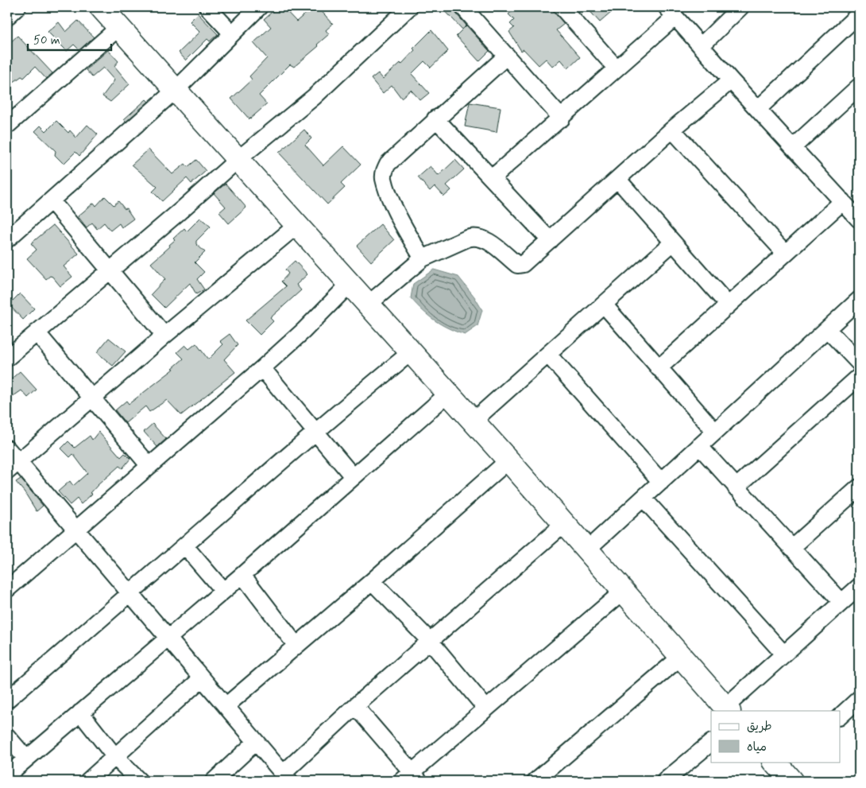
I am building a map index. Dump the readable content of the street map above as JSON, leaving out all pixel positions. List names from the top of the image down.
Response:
{
  "legend": ["طريق", "مياه"],
  "scale_bar": "50 m"
}
